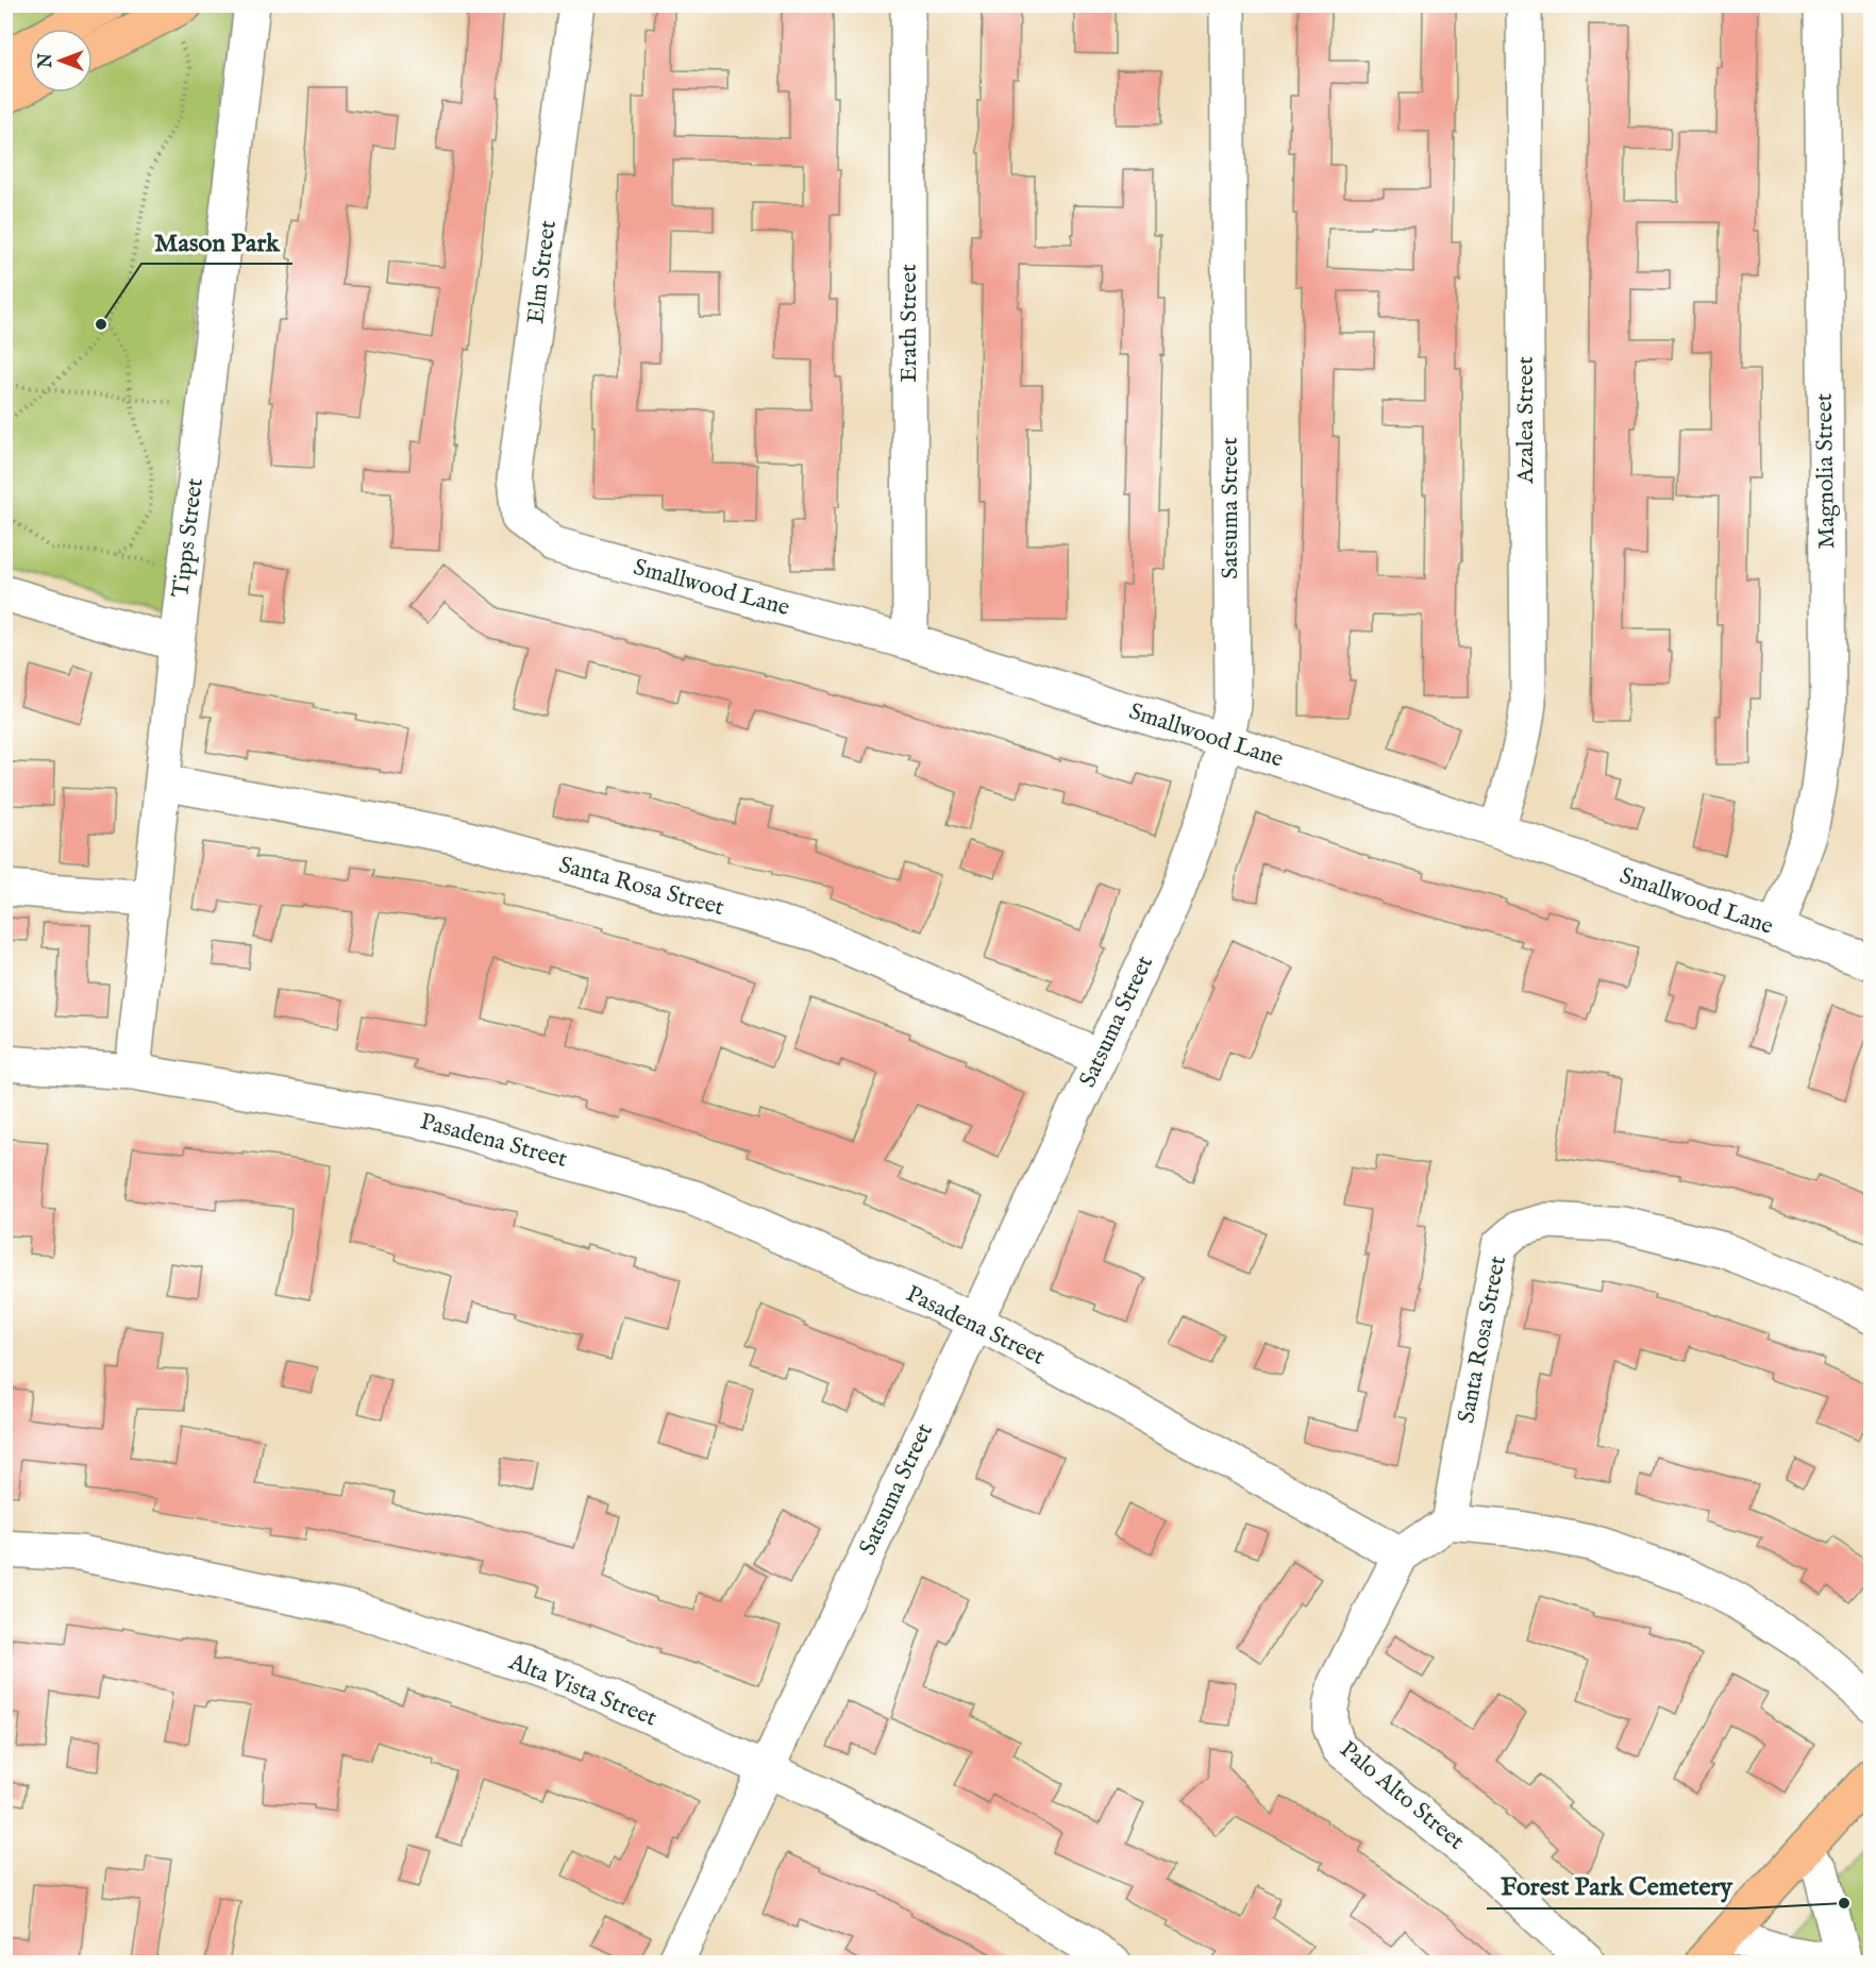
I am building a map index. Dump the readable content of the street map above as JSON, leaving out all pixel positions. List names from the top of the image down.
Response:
{
  "streets": {
    "street": [
      "Elm Street",
      "Erath Street",
      "Azalea Street",
      "Magnolia Street",
      "Satsuma Street",
      "Tipps Street",
      "Smallwood Lane",
      "Santa Rosa Street",
      "Pasadena Street",
      "Alta Vista Street",
      "Palo Alto Street"
    ]
  },
  "crossings": [
    ["Elm Street", "Smallwood Lane"],
    ["Erath Street", "Smallwood Lane"],
    ["Azalea Street", "Smallwood Lane"],
    ["Magnolia Street", "Smallwood Lane"],
    ["Satsuma Street", "Smallwood Lane"],
    ["Satsuma Street", "Santa Rosa Street"],
    ["Satsuma Street", "Pasadena Street"],
    ["Satsuma Street", "Alta Vista Street"],
    ["Tipps Street", "Santa Rosa Street"],
    ["Tipps Street", "Pasadena Street"],
    ["Pasadena Street", "Palo Alto Street"]
  ],
  "places": ["Mason Park", "Forest Park Cemetery"],
  "north": "left"
}
